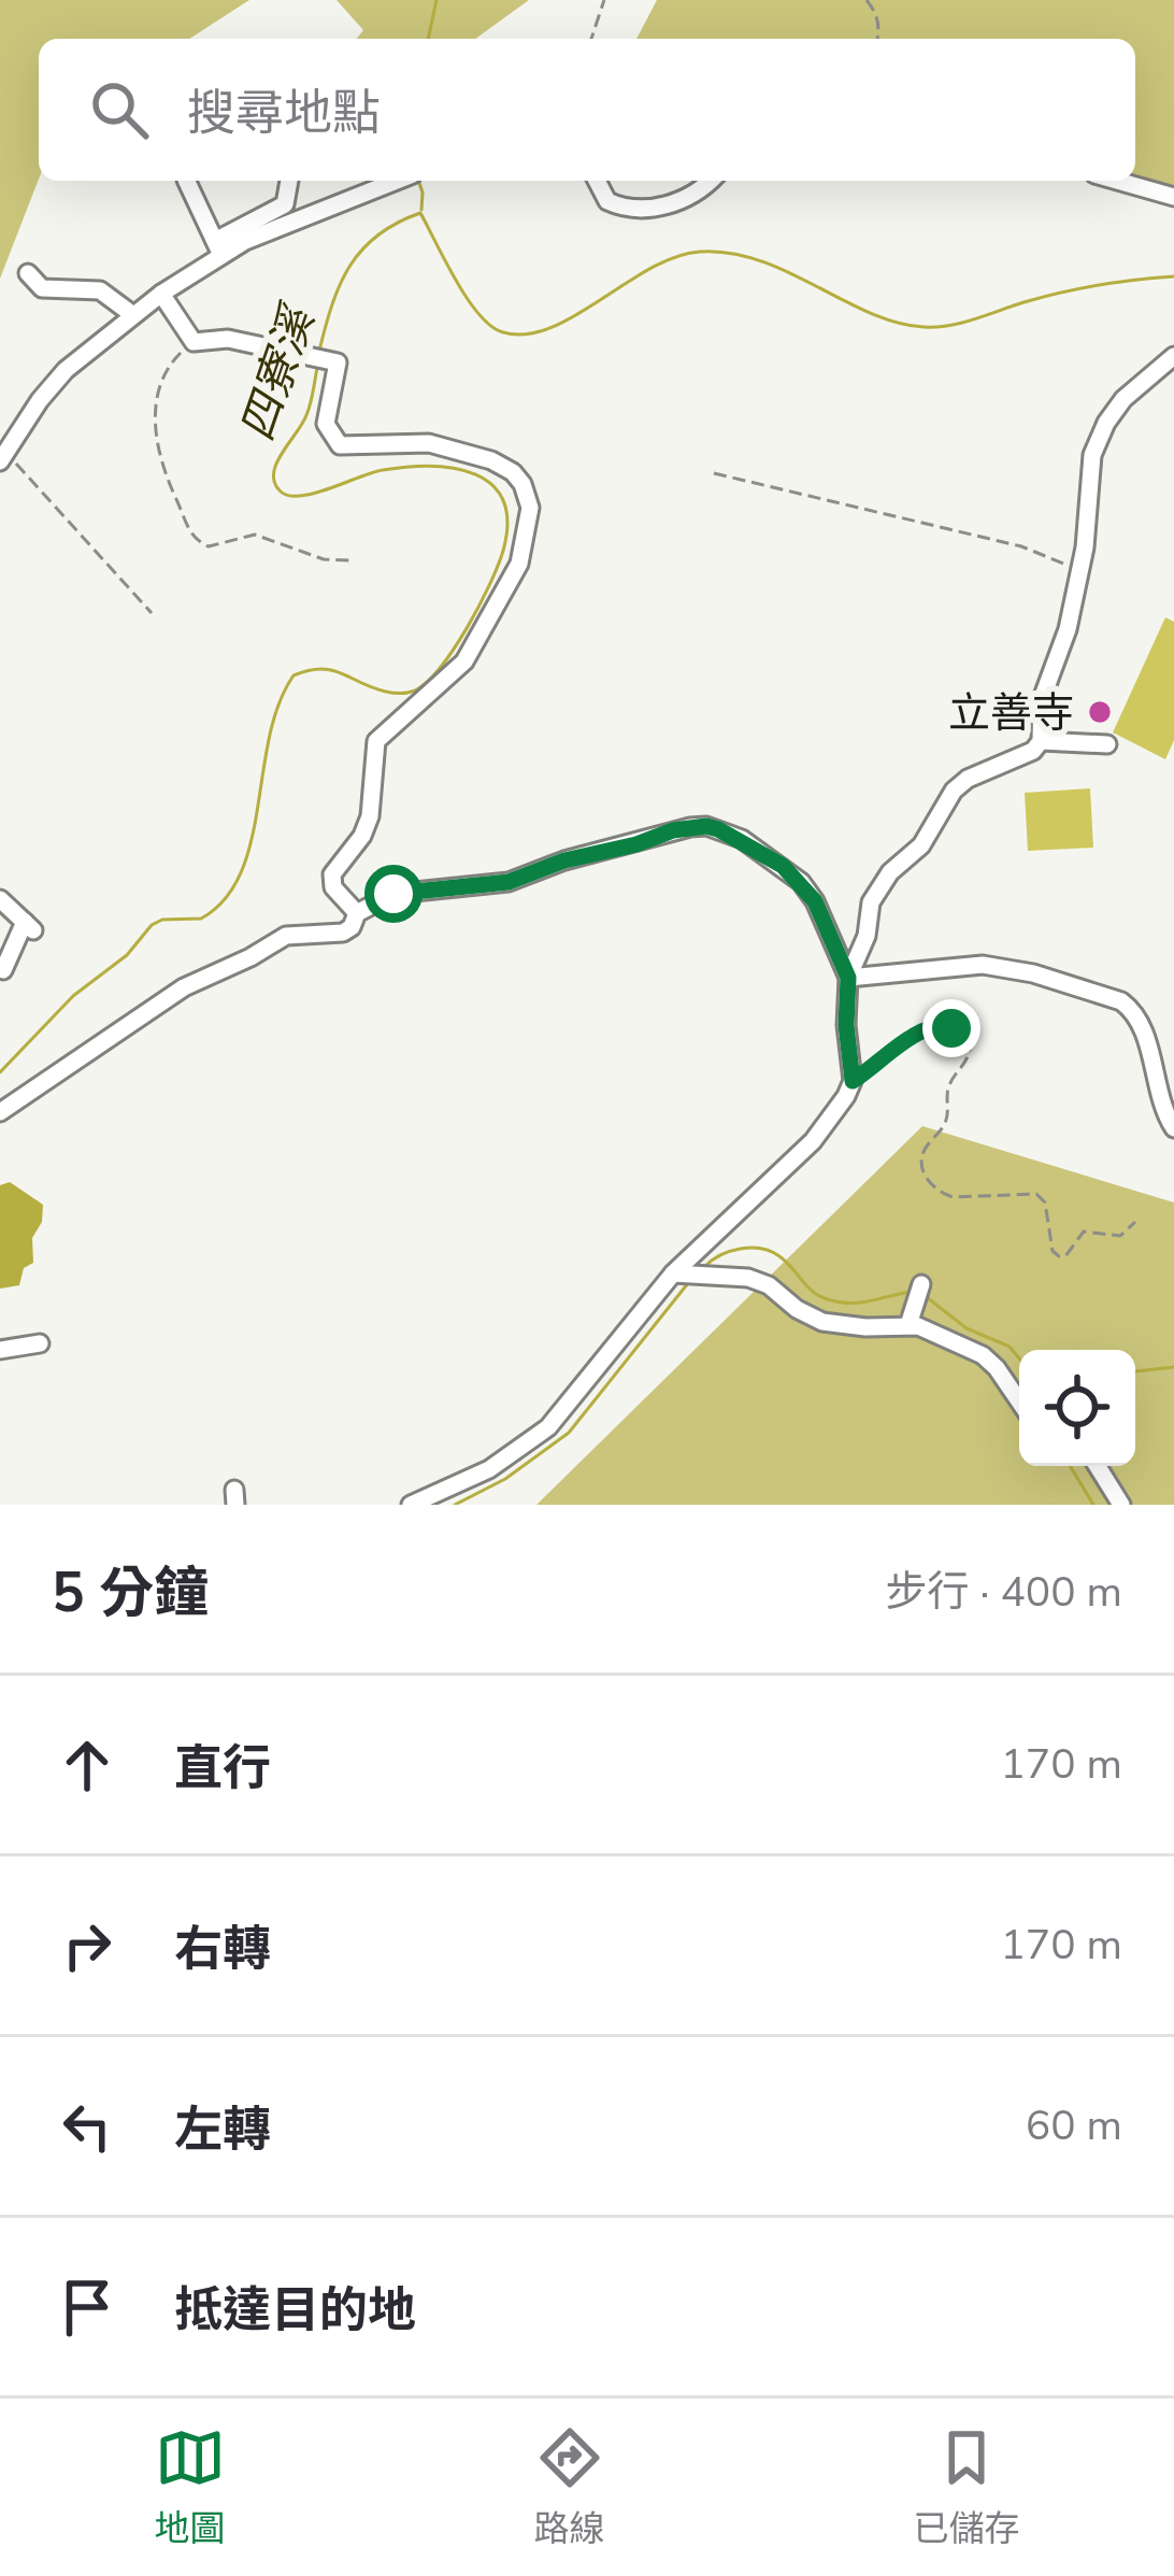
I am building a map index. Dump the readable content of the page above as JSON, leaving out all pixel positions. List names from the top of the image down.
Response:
{
  "water": ["四寮溪"],
  "places": ["立善寺"],
  "page": {
    "search": "搜尋地點",
    "heading": ["5 分鐘", "步行 · 400 m"],
    "list": [
      ["直行", "170 m"],
      ["右轉", "170 m"],
      ["左轉", "60 m"],
      "抵達目的地"
    ],
    "nav": ["地圖", "路線", "已儲存"]
  }
}
